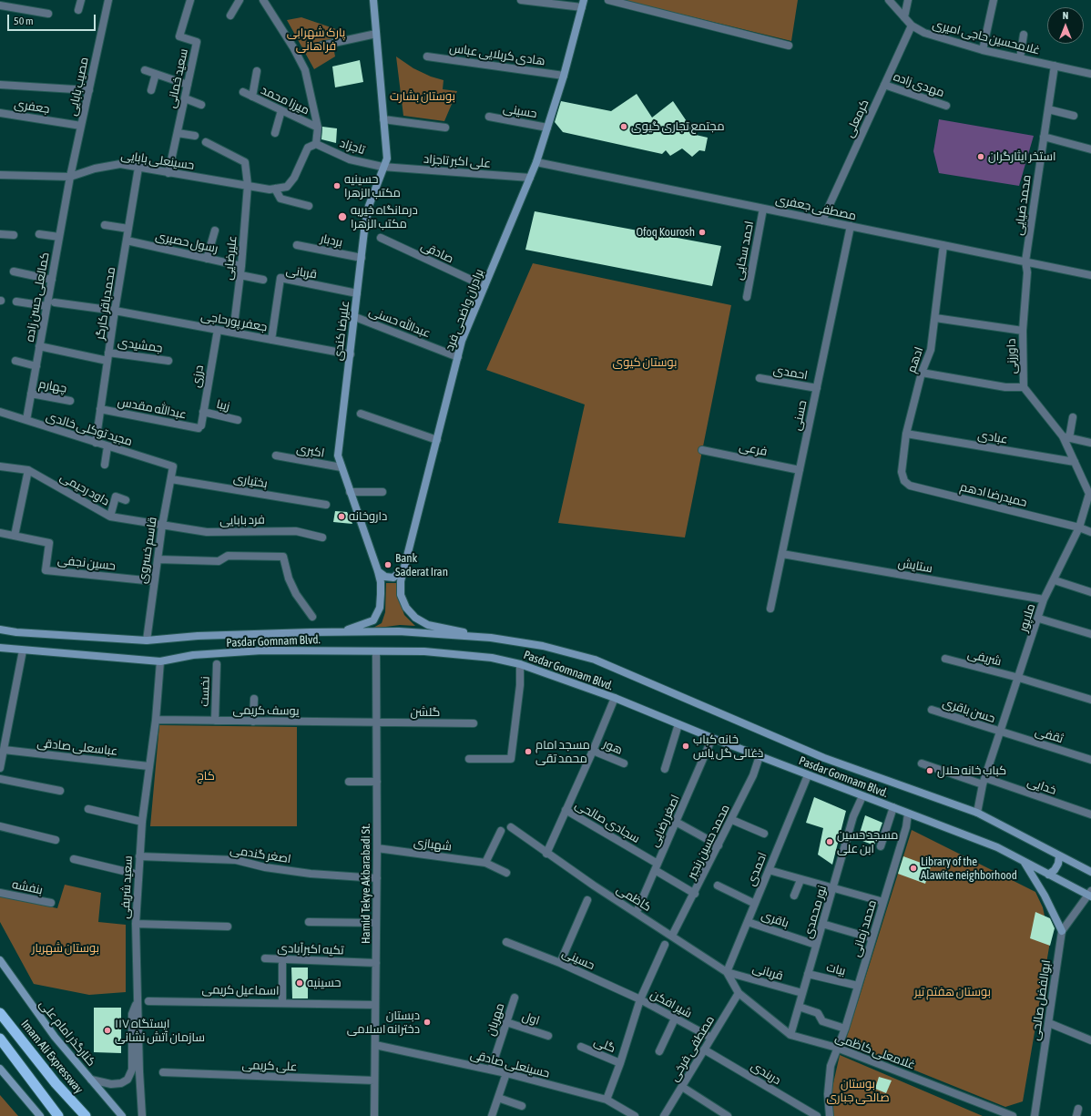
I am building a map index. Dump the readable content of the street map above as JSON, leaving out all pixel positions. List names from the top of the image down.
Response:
{
  "streets": {
    "highway": ["Imam Ali Expressway"],
    "main road": [
      "برادران واضحی فرد",
      "علیرضا کندی",
      "Pasdar Gomnam Blvd.",
      "کنارگذر امام علی"
    ],
    "street": [
      "غلامحسین حاجی امیری",
      "هادی کربلایی عباس",
      "سعید خمانی",
      "مهدی زاده",
      "مصیب بابایی",
      "میرزا محمد",
      "جعفری",
      "حسینی",
      "کرمعلی",
      "تاجزاد",
      "حسینعلی بابایی",
      "علی اکبر تاجزاد",
      "محمد ضیایی",
      "مصطفی جعفری",
      "بردبار",
      "رسول حصیری",
      "احمد سخایی",
      "صادقی",
      "علیرضایی",
      "قربانی",
      "کمالعلی حسن زاده",
      "محمدباقر کارگر",
      "جعفر پورحاجی",
      "عبدالله حسنی",
      "جمشیدی",
      "داورزنی",
      "ادهم",
      "احمدی",
      "درزی",
      "چهارم",
      "زیبا",
      "عبدالله مقدس",
      "حسنی",
      "مجید توکلی خالدی",
      "عبادی",
      "فرعی",
      "اکبری",
      "بختیاری",
      "داود رحیمی",
      "حمیدرضا ادهم",
      "فرد بابایی",
      "قاسم خسروی",
      "حسین نجفی",
      "ستایش",
      "ملاپور",
      "شریفی",
      "نخست",
      "یوسف کریمی",
      "حسن باقری",
      "گلشن",
      "ثقفی",
      "عباسعلی صادقی",
      "هور",
      "خدایی",
      "اصغر رضایی",
      "سجادی صالحی",
      "محمد حسین رنجبر",
      "شهبازی",
      "اصغر گندمی",
      "Hamid Tekye Akbarabadi St.",
      "بنفشه",
      "سعید شریفی",
      "کاظمی",
      "نور محمدی",
      "باقری",
      "محمد زمانی",
      "تکیه اکبرآبادی",
      "بیات",
      "اسماعیل کریمی",
      "ابوالفضل صالحی",
      "شیر افکن",
      "اول",
      "مهربان",
      "گلی",
      "مصطفی فرخی",
      "غلامعلی کاظمی",
      "حسینعلی صادقی",
      "علی کریمی",
      "دربندی"
    ]
  },
  "crossings": [
    ["غلامحسین حاجی امیری", "کرمعلی"],
    ["غلامحسین حاجی امیری", "محمد ضیایی"],
    ["هادی کربلایی عباس", "برادران واضحی فرد"],
    ["سعید خمانی", "حسینعلی بابایی"],
    ["مهدی زاده", "کرمعلی"],
    ["مصیب بابایی", "جعفری"],
    ["مصیب بابایی", "حسینعلی بابایی"],
    ["مصیب بابایی", "کمالعلی حسن زاده"],
    ["حسینی", "برادران واضحی فرد"],
    ["حسینی", "شیر افکن"],
    ["کرمعلی", "مصطفی جعفری"],
    ["تاجزاد", "علی اکبر تاجزاد"],
    ["تاجزاد", "علیرضا کندی"],
    ["حسینعلی بابایی", "علیرضایی"],
    ["حسینعلی بابایی", "کمالعلی حسن زاده"],
    ["حسینعلی بابایی", "محمدباقر کارگر"],
    ["علی اکبر تاجزاد", "برادران واضحی فرد"],
    ["علی اکبر تاجزاد", "علیرضا کندی"],
    ["محمد ضیایی", "مصطفی جعفری"],
    ["محمد ضیایی", "داورزنی"],
    ["مصطفی جعفری", "احمد سخایی"],
    ["مصطفی جعفری", "برادران واضحی فرد"],
    ["مصطفی جعفری", "داورزنی"],
    ["مصطفی جعفری", "ادهم"],
    ["مصطفی جعفری", "حسنی"],
    ["بردبار", "علیرضا کندی"],
    ["رسول حصیری", "علیرضایی"],
    ["رسول حصیری", "محمدباقر کارگر"],
    ["صادقی", "برادران واضحی فرد"],
    ["علیرضایی", "جعفر پورحاجی"],
    ["قربانی", "جعفر پورحاجی"],
    ["قربانی", "علیرضا کندی"],
    ["قربانی", "احمدی"],
    ["قربانی", "کاظمی"],
    ["قربانی", "نور محمدی"],
    ["کمالعلی حسن زاده", "چهارم"],
    ["کمالعلی حسن زاده", "مجید توکلی خالدی"],
    ["محمدباقر کارگر", "جعفر پورحاجی"],
    ["محمدباقر کارگر", "جمشیدی"],
    ["محمدباقر کارگر", "عبدالله مقدس"],
    ["محمدباقر کارگر", "مجید توکلی خالدی"],
    ["برادران واضحی فرد", "عبدالله حسنی"],
    ["برادران واضحی فرد", "Pasdar Gomnam Blvd."],
    ["جعفر پورحاجی", "علیرضا کندی"],
    ["جعفر پورحاجی", "درزی"],
    ["عبدالله حسنی", "علیرضا کندی"],
    ["علیرضا کندی", "اکبری"],
    ["علیرضا کندی", "Pasdar Gomnam Blvd."],
    ["داورزنی", "ملاپور"],
    ["ادهم", "عبادی"],
    ["ادهم", "حمیدرضا ادهم"],
    ["احمدی", "حسنی"],
    ["احمدی", "Pasdar Gomnam Blvd."],
    ["احمدی", "کاظمی"],
    ["احمدی", "باقری"],
    ["درزی", "زیبا"],
    ["درزی", "عبدالله مقدس"],
    ["حسنی", "فرعی"],
    ["حسنی", "ستایش"],
    ["مجید توکلی خالدی", "قاسم خسروی"],
    ["عبادی", "ملاپور"],
    ["بختیاری", "قاسم خسروی"],
    ["داود رحیمی", "فرد بابایی"],
    ["داود رحیمی", "قاسم خسروی"],
    ["حمیدرضا ادهم", "ملاپور"],
    ["فرد بابایی", "قاسم خسروی"],
    ["قاسم خسروی", "حسین نجفی"],
    ["قاسم خسروی", "Pasdar Gomnam Blvd."],
    ["ستایش", "ملاپور"],
    ["ملاپور", "Pasdar Gomnam Blvd."],
    ["ملاپور", "شریفی"],
    ["ملاپور", "حسن باقری"],
    ["ملاپور", "ثقفی"],
    ["ملاپور", "خدایی"],
    ["Pasdar Gomnam Blvd.", "اصغر رضایی"],
    ["Pasdar Gomnam Blvd.", "محمد حسین رنجبر"],
    ["Pasdar Gomnam Blvd.", "Hamid Tekye Akbarabadi St."],
    ["Pasdar Gomnam Blvd.", "سعید شریفی"],
    ["Pasdar Gomnam Blvd.", "نور محمدی"],
    ["Pasdar Gomnam Blvd.", "محمد زمانی"],
    ["Pasdar Gomnam Blvd.", "ابوالفضل صالحی"],
    ["نخست", "یوسف کریمی"],
    ["یوسف کریمی", "گلشن"],
    ["یوسف کریمی", "Hamid Tekye Akbarabadi St."],
    ["یوسف کریمی", "سعید شریفی"],
    ["حسن باقری", "ثقفی"],
    ["گلشن", "Hamid Tekye Akbarabadi St."],
    ["عباسعلی صادقی", "سعید شریفی"],
    ["اصغر رضایی", "سجادی صالحی"],
    ["اصغر رضایی", "کاظمی"],
    ["سجادی صالحی", "محمد حسین رنجبر"],
    ["محمد حسین رنجبر", "کاظمی"],
    ["شهبازی", "Hamid Tekye Akbarabadi St."],
    ["اصغر گندمی", "Hamid Tekye Akbarabadi St."],
    ["اصغر گندمی", "سعید شریفی"],
    ["Hamid Tekye Akbarabadi St.", "تکیه اکبرآبادی"],
    ["Hamid Tekye Akbarabadi St.", "اسماعیل کریمی"],
    ["Hamid Tekye Akbarabadi St.", "حسینعلی صادقی"],
    ["Hamid Tekye Akbarabadi St.", "علی کریمی"],
    ["کاظمی", "مصطفی فرخی"],
    ["کاظمی", "غلامعلی کاظمی"],
    ["نور محمدی", "باقری"],
    ["نور محمدی", "بیات"],
    ["نور محمدی", "غلامعلی کاظمی"],
    ["محمد زمانی", "بیات"],
    ["محمد زمانی", "غلامعلی کاظمی"],
    ["شیر افکن", "مصطفی فرخی"],
    ["اول", "مهربان"],
    ["مهربان", "حسینعلی صادقی"],
    ["مصطفی فرخی", "غلامعلی کاظمی"],
    ["مصطفی فرخی", "دربندی"]
  ],
  "parks": [
    "پارک شهرابی فراهانی",
    "بوستان بشارت",
    "بوستان کیوی",
    "کاج",
    "بوستان شهریار",
    "بوستان هفتم تیر",
    "بوستان صالحی جباری"
  ],
  "places": [
    "مجتمع تجاری گیوی",
    "استخر ایثارگران",
    "حسینیه مکتب الزهرا",
    "درمانگاه خیریه مکتب الزهرا",
    "Ofoq Kourosh",
    "داروخانه",
    "Bank Saderat Iran",
    "خانه کباب ذغالی گل یاس",
    "مسجد امام محمد تقی",
    "کباب خانه حلال",
    "مسجد حسین ابن علی",
    "Library of the Alawite neighborhood",
    "حسینیه",
    "دبستان دخترانه اسلامی",
    "ایستگاه ۱۱۷ سازمان آتش نشانی"
  ],
  "scale_bar": "50 m",
  "north": "top"
}
